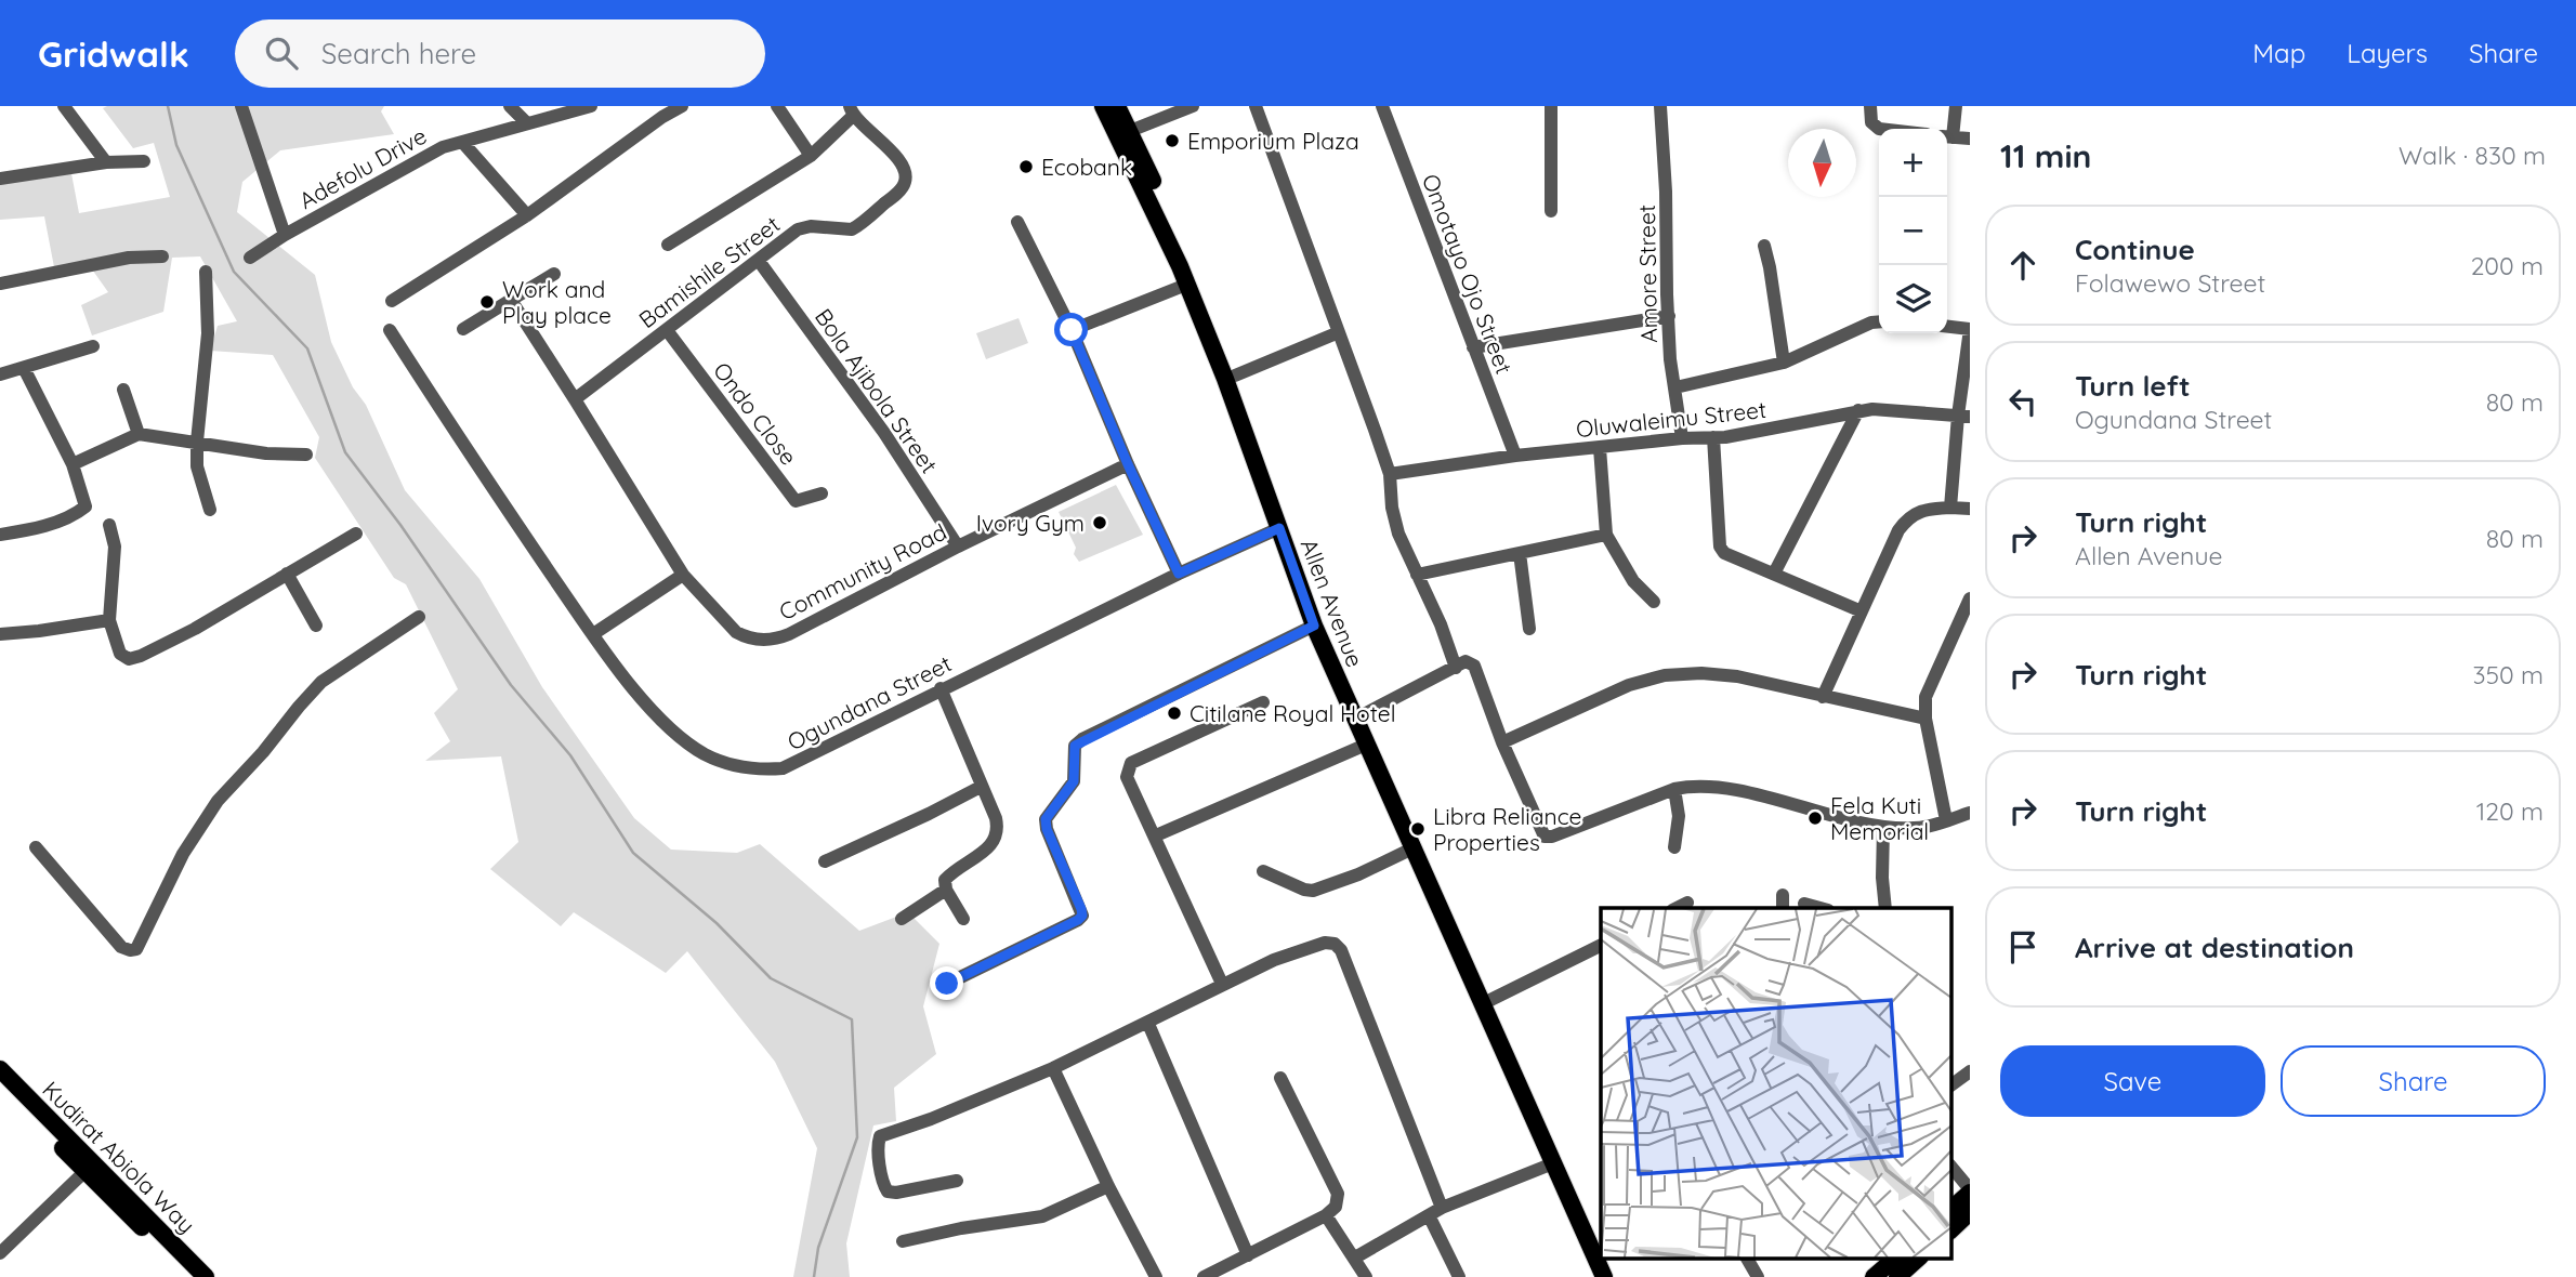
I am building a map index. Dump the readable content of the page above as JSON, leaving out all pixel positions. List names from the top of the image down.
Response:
{
  "streets": {
    "main road": ["Allen Avenue", "Kudirat Abiola Way"],
    "street": [
      "Adefolu Drive",
      "Bamishile Street",
      "Omotayo Ojo Street",
      "Amore Street",
      "Bola Ajibola Street",
      "Ondo Close",
      "Oluwaleimu Street",
      "Community Road",
      "Ogundana Street"
    ]
  },
  "crossings": [
    ["Bamishile Street", "Bola Ajibola Street"],
    ["Bamishile Street", "Ondo Close"],
    ["Bamishile Street", "Community Road"],
    ["Omotayo Ojo Street", "Oluwaleimu Street"],
    ["Amore Street", "Oluwaleimu Street"],
    ["Bola Ajibola Street", "Community Road"],
    ["Allen Avenue", "Ogundana Street"]
  ],
  "places": [
    "Emporium Plaza",
    "Ecobank",
    "Work and Play place",
    "Ivory Gym",
    "Citilane Royal Hotel",
    "Fela Kuti Memorial",
    "Libra Reliance Properties"
  ],
  "north": "bottom",
  "page": {
    "header": "Gridwalk",
    "search": "Search here",
    "nav": ["Map", "Layers", "Share"],
    "heading": ["11 min", "Walk · 830 m"],
    "map_buttons": ["+", "−"],
    "list": [
      ["Continue", "Folawewo Street", "200 m"],
      ["Turn left", "Ogundana Street", "80 m"],
      ["Turn right", "Allen Avenue", "80 m"],
      ["Turn right", "350 m"],
      ["Turn right", "120 m"],
      "Arrive at destination"
    ],
    "buttons": ["Save", "Share"]
  }
}
